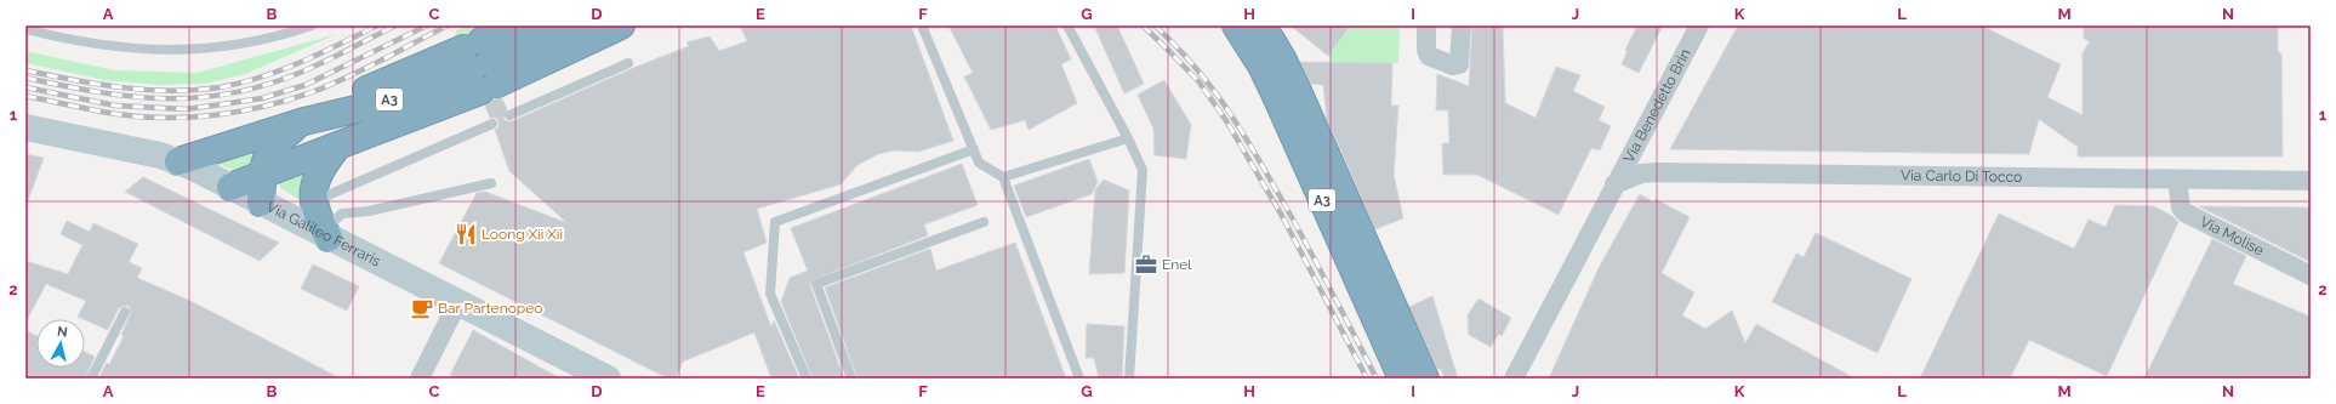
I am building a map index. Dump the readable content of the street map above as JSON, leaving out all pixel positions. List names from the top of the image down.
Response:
{
  "streets": {
    "highway": ["A3"],
    "main road": ["Via Galileo Ferraris"],
    "street": ["Via Benedetto Brin", "Via Carlo Di Tocco", "Via Molise"]
  },
  "crossings": [
    ["A3", "Via Galileo Ferraris"],
    ["Via Benedetto Brin", "Via Carlo Di Tocco"],
    ["Via Carlo Di Tocco", "Via Molise"]
  ],
  "places": {
    "restaurant": ["Loong Xii Xii"],
    "office": ["Enel"],
    "cafe": ["Bar Partenopeo"]
  },
  "north": "top",
  "grid": {
    "columns": [
      "A",
      "B",
      "C",
      "D",
      "E",
      "F",
      "G",
      "H",
      "I",
      "J",
      "K",
      "L",
      "M",
      "N"
    ],
    "rows": ["1", "2"]
  }
}
